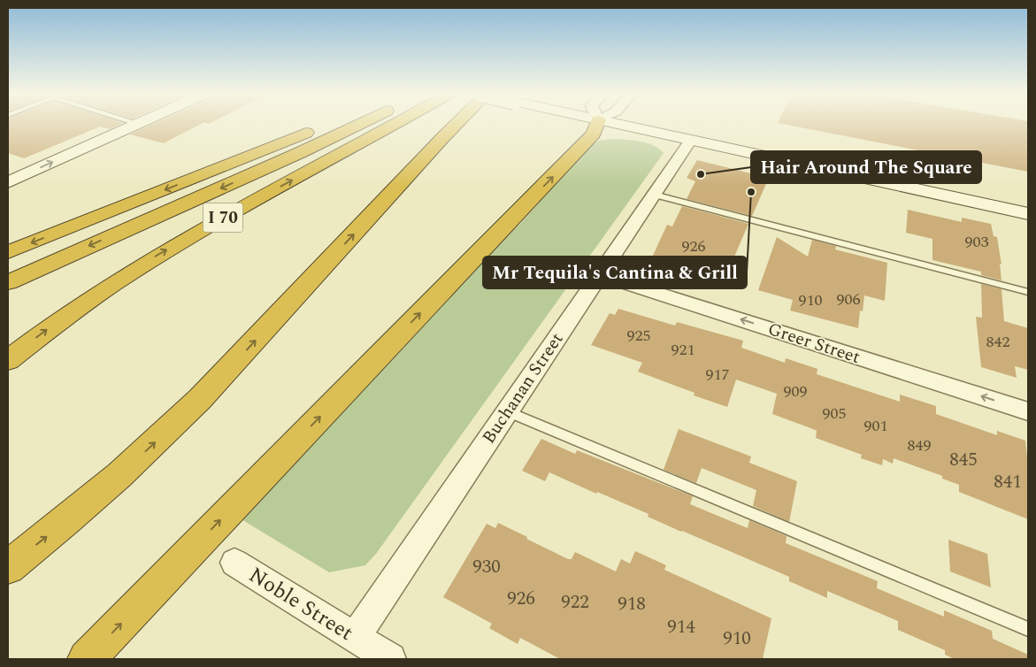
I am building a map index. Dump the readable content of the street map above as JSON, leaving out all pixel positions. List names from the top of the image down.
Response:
{
  "streets": {
    "highway": ["I 70"],
    "street": ["Greer Street", "Buchanan Street", "Noble Street"]
  },
  "crossings": [
    ["Greer Street", "Buchanan Street"],
    ["Buchanan Street", "Noble Street"]
  ],
  "one_way": ["Greer Street"],
  "places": ["Hair Around The Square", "Mr Tequila's Cantina & Grill"],
  "house_numbers": [
    "903",
    "926",
    "906",
    "910",
    "925",
    "842",
    "921",
    "917",
    "909",
    "905",
    "901",
    "849",
    "845",
    "841",
    "930",
    "926",
    "922",
    "918",
    "914",
    "910"
  ]
}
